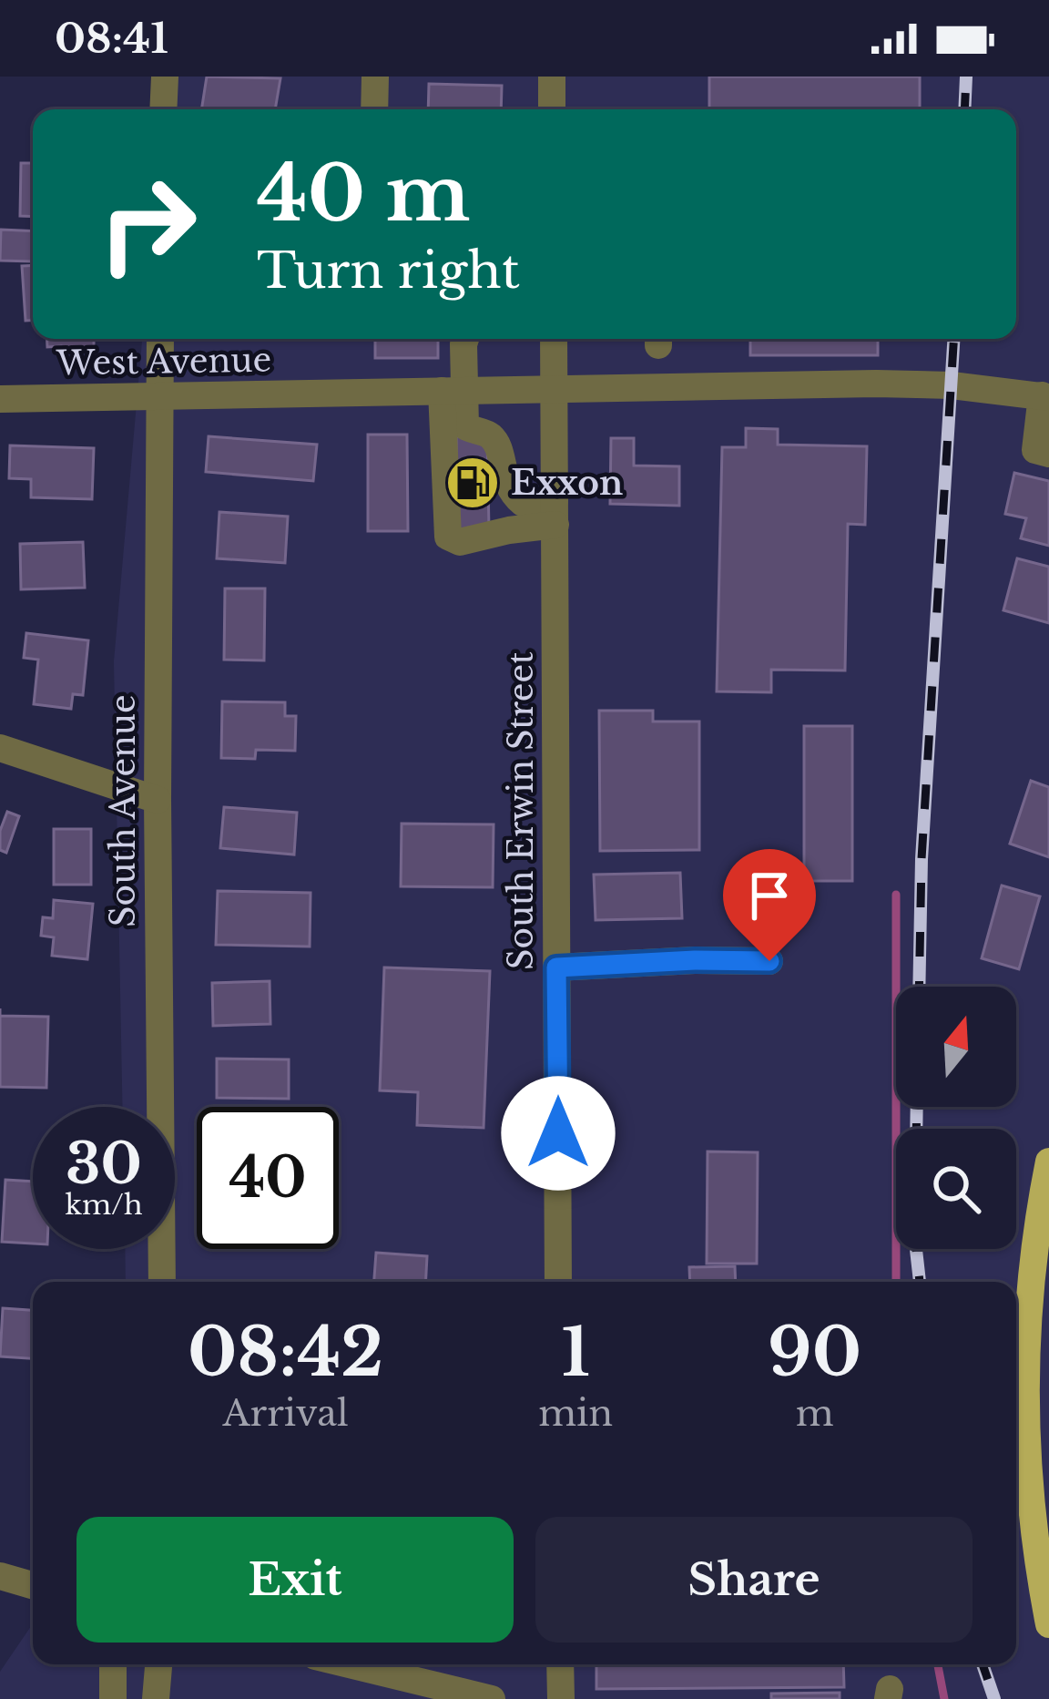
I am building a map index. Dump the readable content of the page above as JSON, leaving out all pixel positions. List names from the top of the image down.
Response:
{
  "streets": {
    "street": ["West Avenue", "South Avenue", "South Erwin Street"]
  },
  "crossings": [
    ["West Avenue", "South Avenue"],
    ["West Avenue", "South Erwin Street"]
  ],
  "places": {
    "fuel station": ["Exxon"]
  },
  "north": "top",
  "page": {
    "status": "08:41",
    "turn": ["40 m", "Turn right"],
    "speed": "30 km/h",
    "limit": "40",
    "eta": [
      "08:42",
      "Arrival",
      "1",
      "min",
      "90",
      "m"
    ],
    "buttons": ["Exit", "Share"]
  }
}
